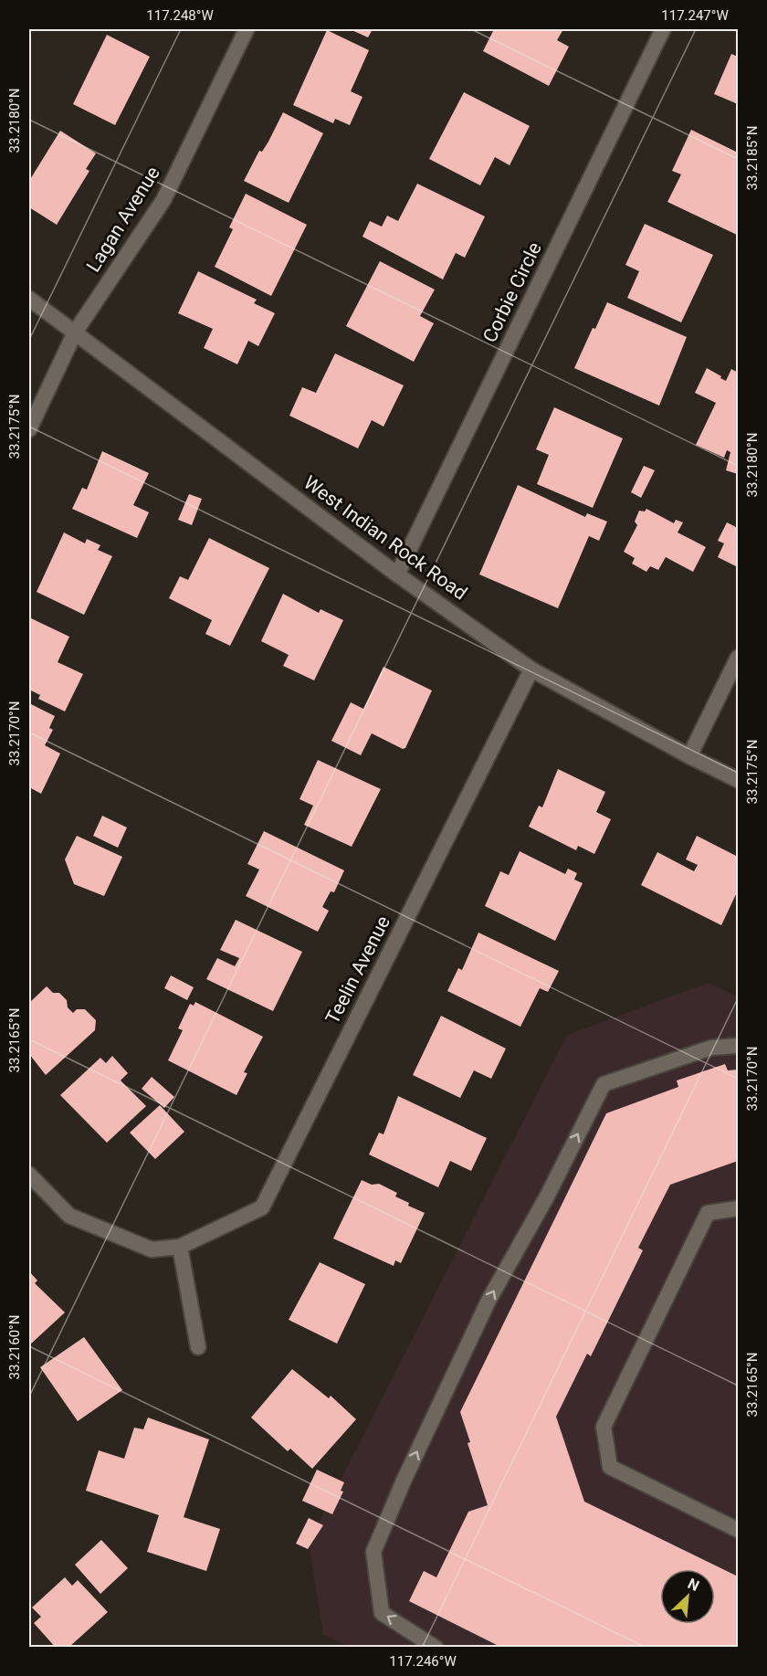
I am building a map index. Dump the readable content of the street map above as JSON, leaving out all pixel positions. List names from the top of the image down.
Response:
{
  "streets": {
    "street": [
      "Lagan Avenue",
      "Corbie Circle",
      "West Indian Rock Road",
      "Teelin Avenue"
    ]
  },
  "crossings": [
    ["Lagan Avenue", "West Indian Rock Road"],
    ["Corbie Circle", "West Indian Rock Road"],
    ["West Indian Rock Road", "Teelin Avenue"]
  ],
  "north": "top right",
  "coordinates": [
    "117.248°W",
    "117.247°W",
    "33.2180°N",
    "33.2185°N",
    "33.2175°N",
    "33.2170°N",
    "33.2165°N",
    "33.2160°N",
    "117.246°W"
  ]
}
